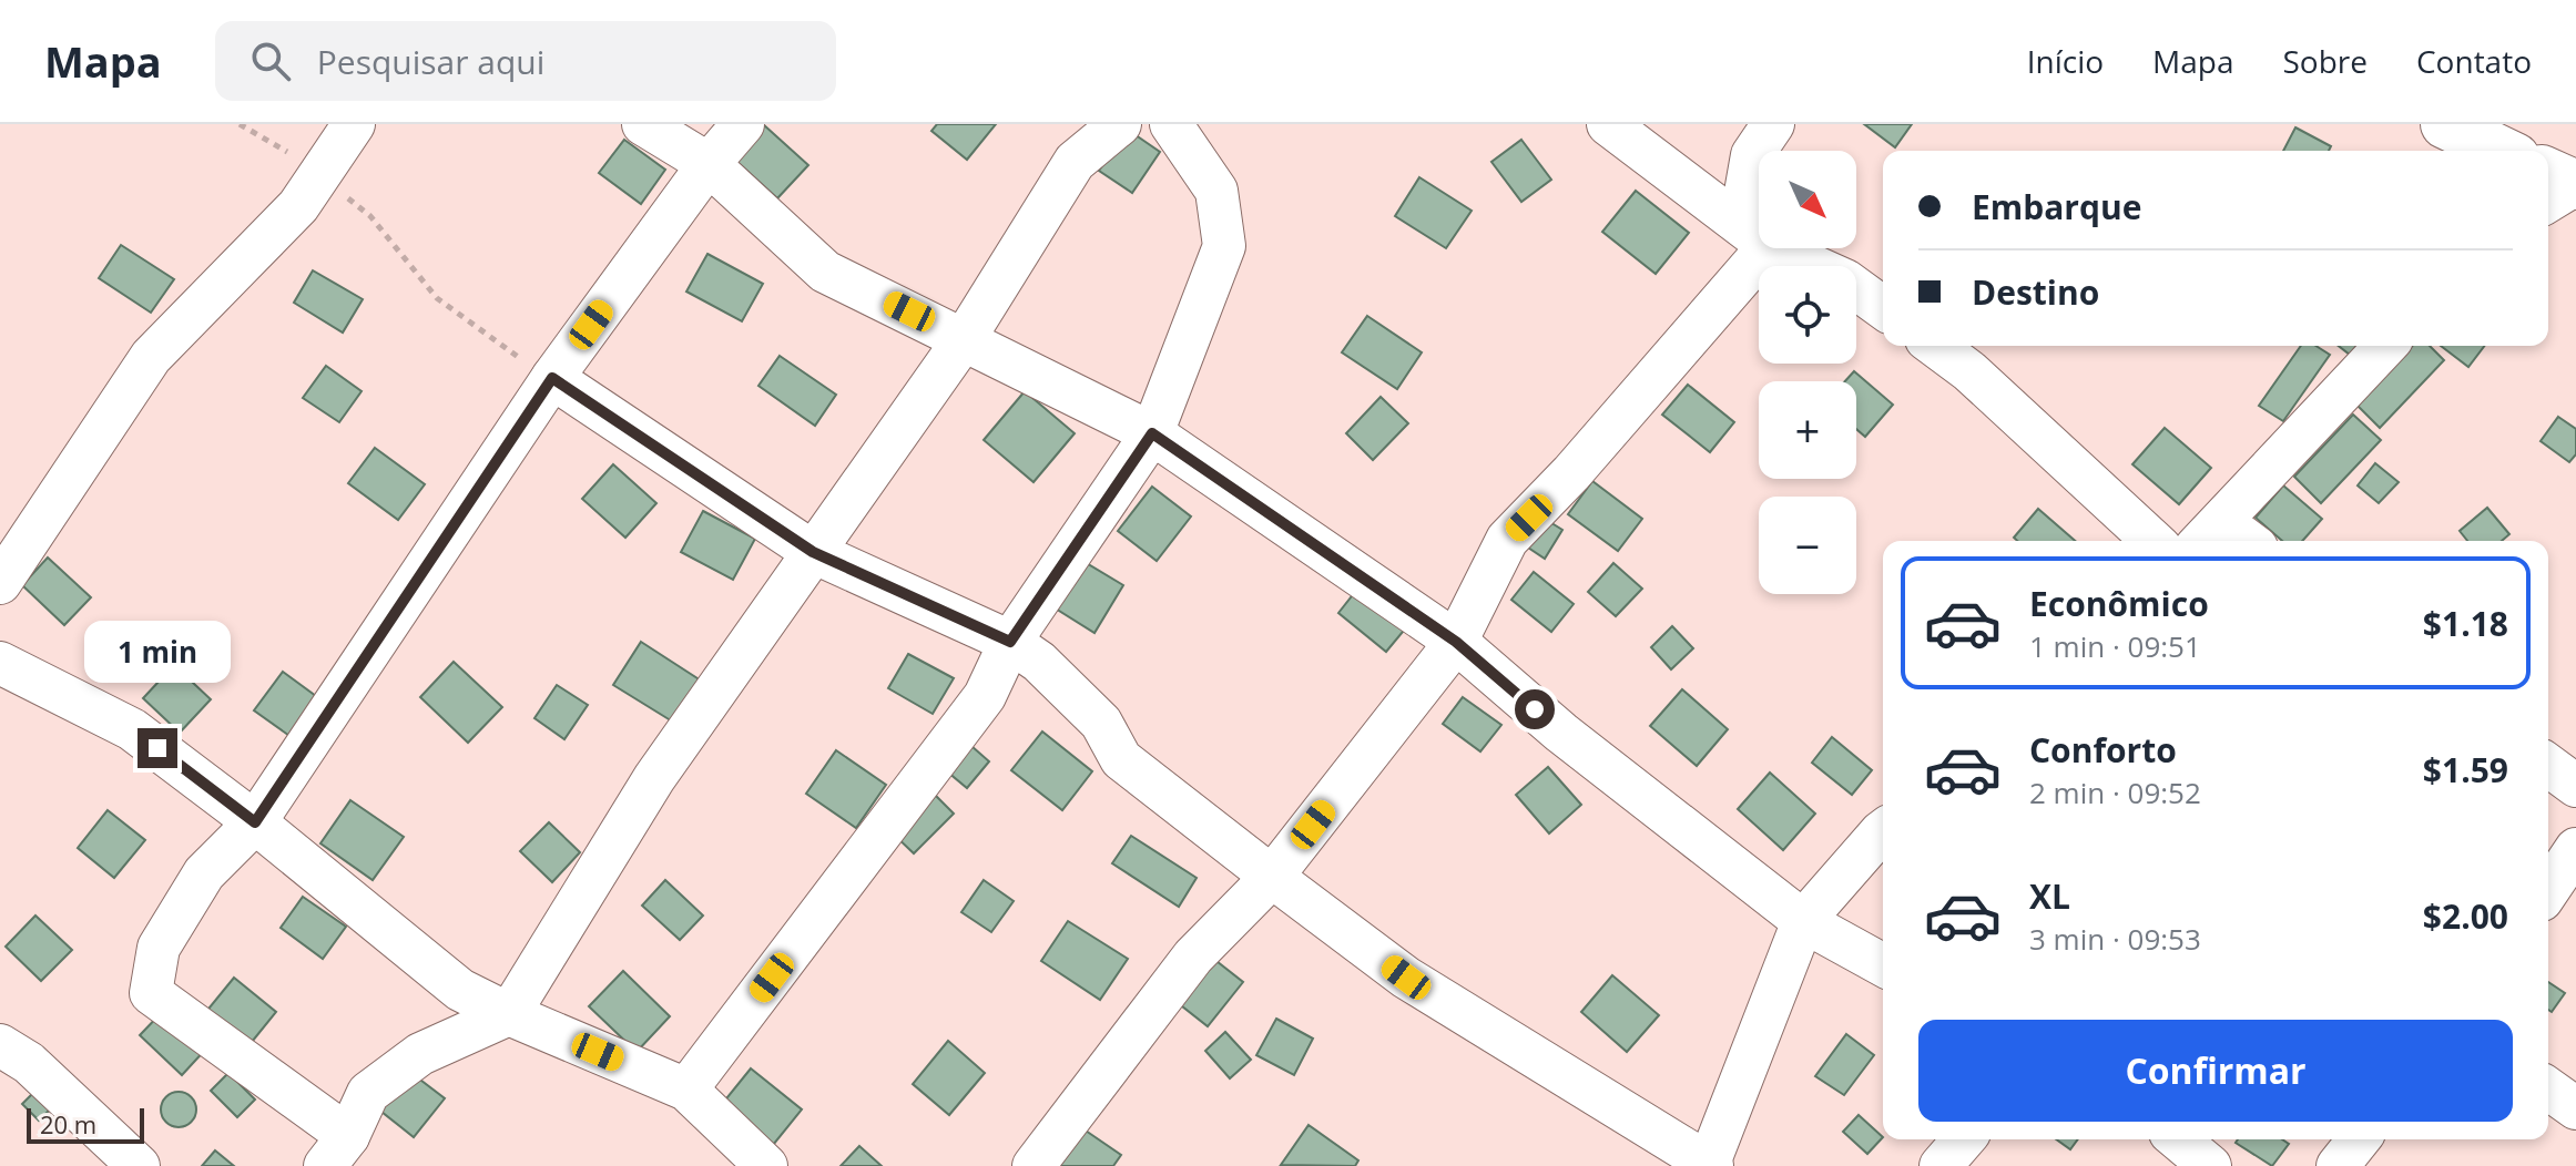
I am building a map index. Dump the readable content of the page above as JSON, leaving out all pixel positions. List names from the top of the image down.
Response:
{
  "scale_bar": "20 m",
  "north": "bottom right",
  "page": {
    "header": "Mapa",
    "search": "Pesquisar aqui",
    "nav": [
      "Início",
      "Mapa",
      "Sobre",
      "Contato"
    ],
    "map_buttons": ["+", "−"],
    "banner": ["Embarque", "Destino"],
    "list": [
      {
        "name": "Econômico",
        "note": "1 min · 09:51",
        "value": "$1.18"
      },
      {
        "name": "Conforto",
        "note": "2 min · 09:52",
        "value": "$1.59"
      },
      {
        "name": "XL",
        "note": "3 min · 09:53",
        "value": "$2.00"
      }
    ],
    "bubble": "1 min",
    "buttons": "Confirmar",
    "scale": "20 m"
  }
}
